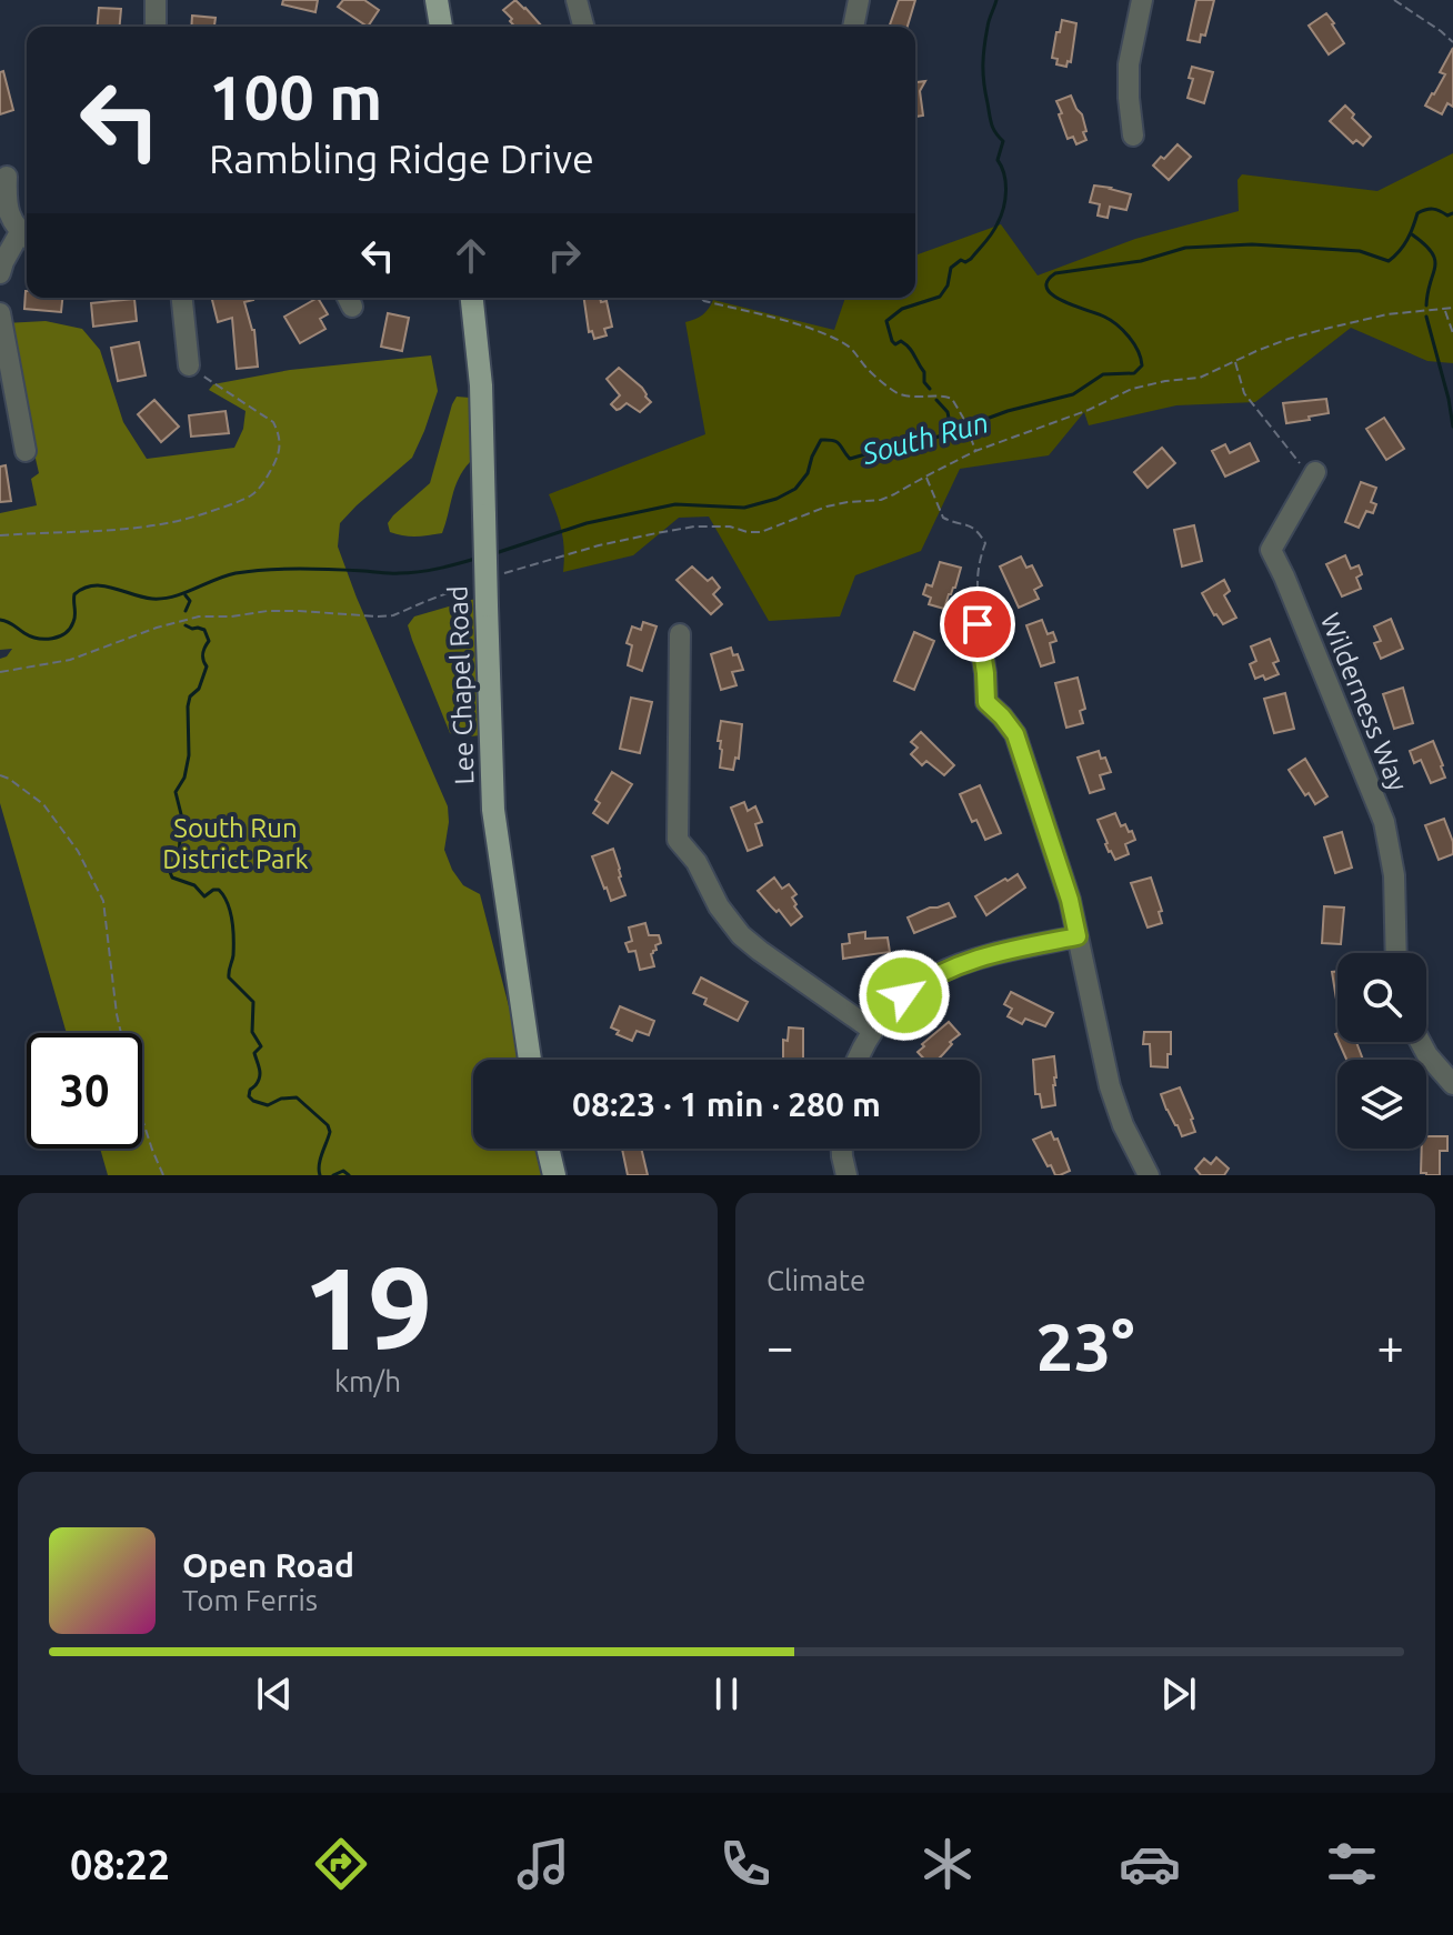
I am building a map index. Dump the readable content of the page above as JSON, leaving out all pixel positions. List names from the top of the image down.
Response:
{
  "streets": {
    "main road": ["Lee Chapel Road"],
    "street": ["Wilderness Way"]
  },
  "water": ["South Run"],
  "parks": ["South Run District Park"],
  "page": {
    "turn": ["100 m", "Rambling Ridge Drive"],
    "limit": "30",
    "trip": "08:23 · 1 min · 280 m",
    "tile": [
      ["19", "km/h"],
      "Climate"
    ],
    "heat": ["−", "23°", "+"],
    "song": ["Open Road", "Tom Ferris"],
    "tabs": "08:22"
  }
}
